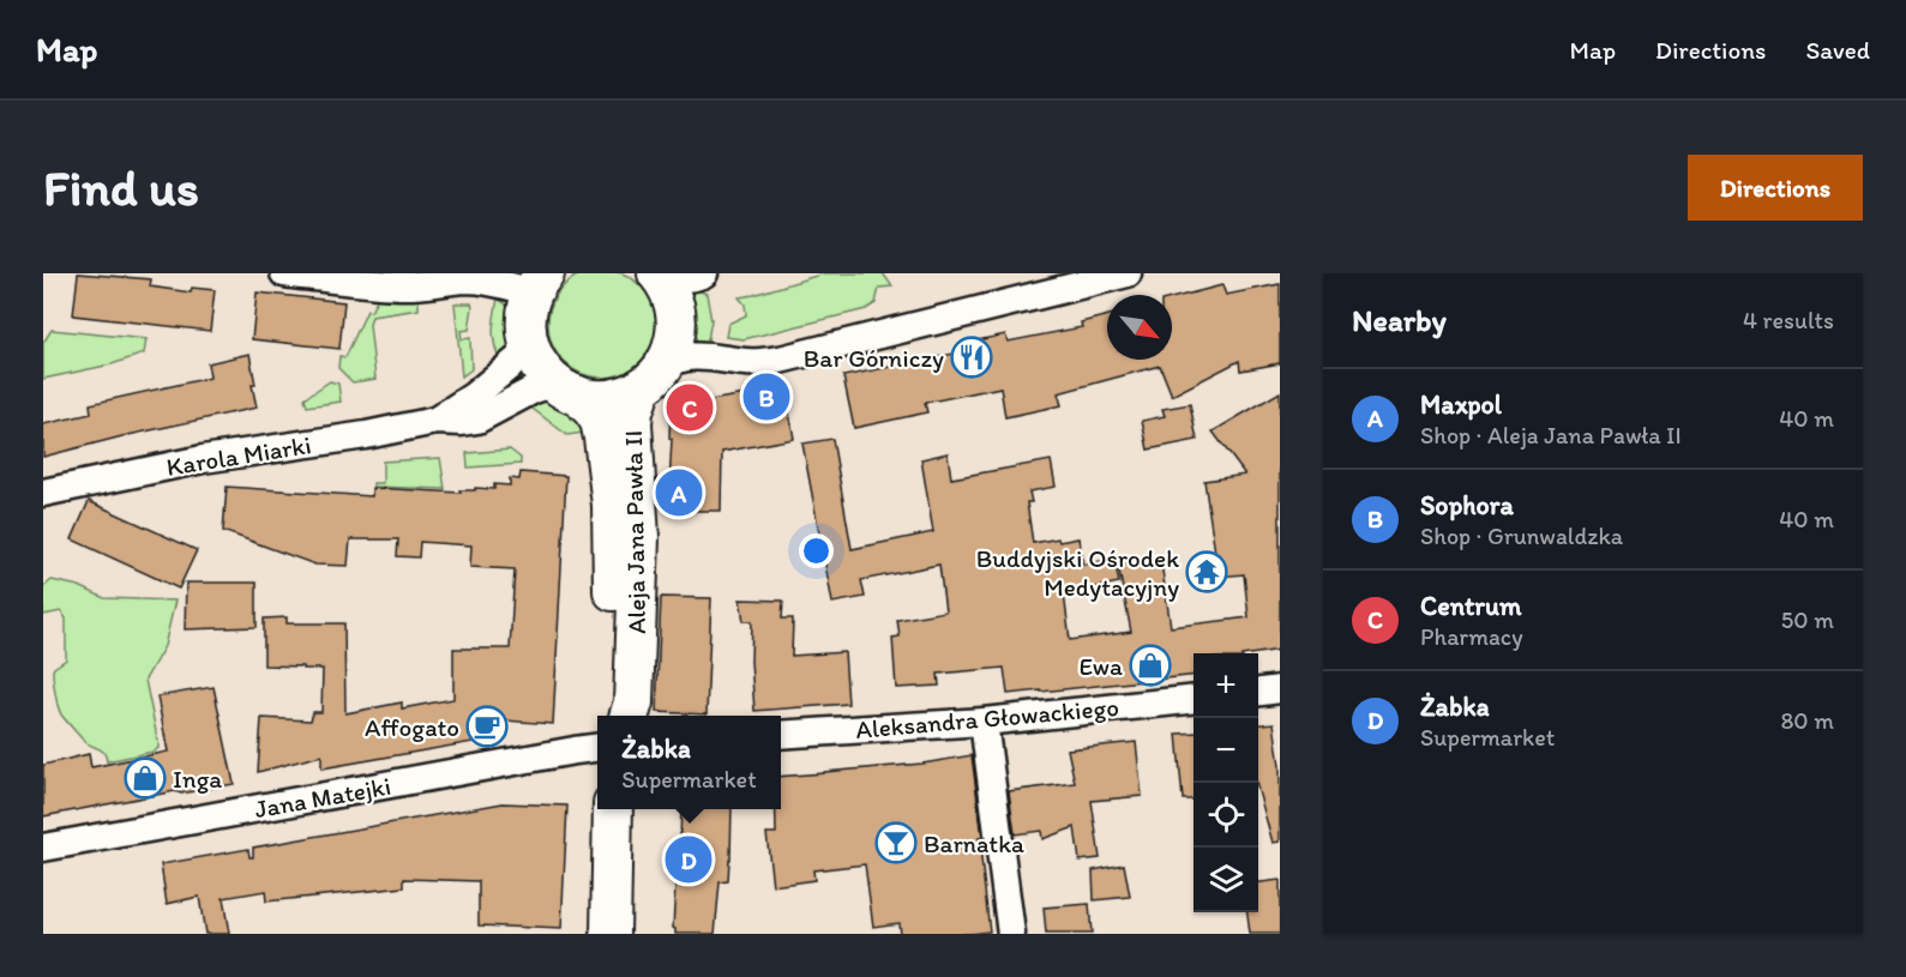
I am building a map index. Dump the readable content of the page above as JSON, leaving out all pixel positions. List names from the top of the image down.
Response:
{
  "streets": {
    "main road": ["Aleja Jana Pawła II"],
    "street": ["Karola Miarki", "Aleksandra Głowackiego", "Jana Matejki"]
  },
  "crossings": [
    ["Karola Miarki", "Aleja Jana Pawła II"]
  ],
  "places": {
    "restaurant": ["Bar Górniczy"],
    "temple": ["Buddyjski Ośrodek Medytacyjny"],
    "shop": ["Ewa", "Inga"],
    "cafe": ["Affogato"],
    "bar": ["Barnatka"]
  },
  "north": "bottom right",
  "page": {
    "header": "Map",
    "nav": ["Map", "Directions", "Saved"],
    "buttons": "Directions",
    "title": "Find us",
    "heading": ["Nearby", "4 results"],
    "list": [
      {
        "mark": "A",
        "name": "Maxpol",
        "note": "Shop · Aleja Jana Pawła II",
        "value": "40 m"
      },
      {
        "mark": "B",
        "name": "Sophora",
        "note": "Shop · Grunwaldzka",
        "value": "40 m"
      },
      {
        "mark": "C",
        "name": "Centrum",
        "note": "Pharmacy",
        "value": "50 m"
      },
      {
        "mark": "D",
        "name": "Żabka",
        "note": "Supermarket",
        "value": "80 m"
      }
    ],
    "pins": [
      "B",
      "C",
      "A",
      "D"
    ],
    "map_buttons": ["+", "−"],
    "popup": ["Żabka", "Supermarket"]
  }
}
